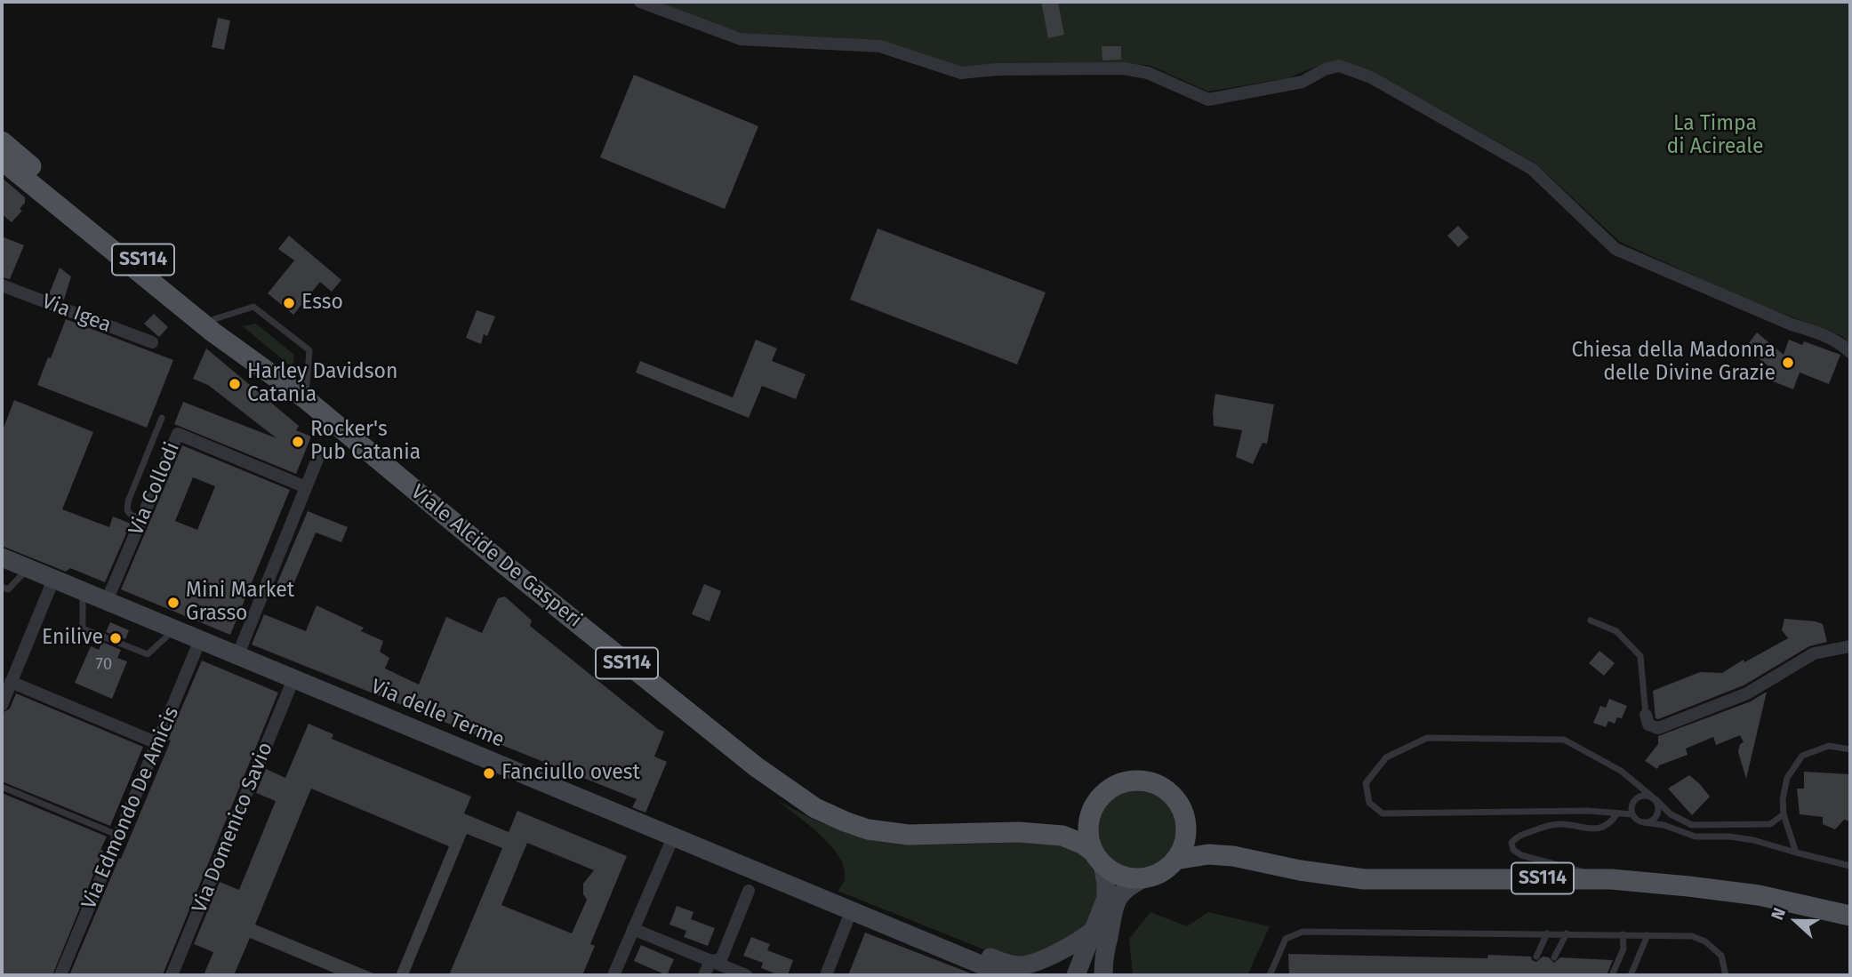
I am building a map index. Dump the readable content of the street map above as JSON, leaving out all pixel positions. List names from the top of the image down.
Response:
{
  "streets": {
    "main road": ["SS114", "Viale Alcide De Gasperi"],
    "street": [
      "Via Igea",
      "Via Collodi",
      "Via delle Terme",
      "Via Edmondo De Amicis",
      "Via Domenico Savio"
    ]
  },
  "crossings": [
    ["Via Collodi", "Via delle Terme"],
    ["Via delle Terme", "Via Edmondo De Amicis"],
    ["Via delle Terme", "Via Domenico Savio"]
  ],
  "parks": ["La Timpa di Acireale"],
  "places": [
    "Esso",
    "Chiesa della Madonna delle Divine Grazie",
    "Harley Davidson Catania",
    "Rocker's Pub Catania",
    "Mini Market Grasso",
    "Enilive",
    "Fanciullo ovest"
  ],
  "house_numbers": ["70"],
  "north": "left"
}
